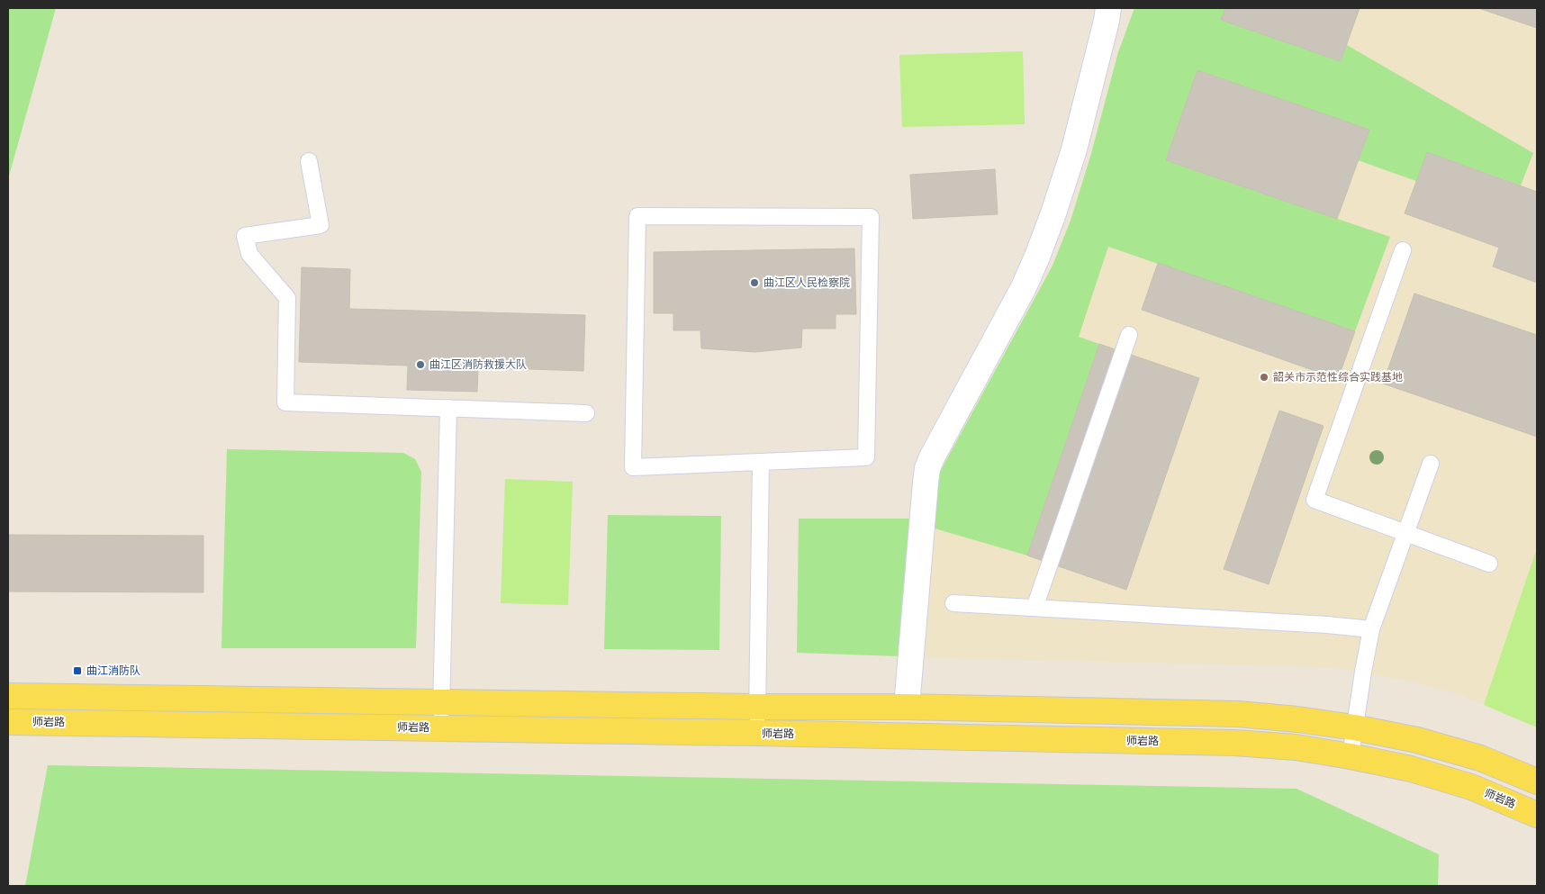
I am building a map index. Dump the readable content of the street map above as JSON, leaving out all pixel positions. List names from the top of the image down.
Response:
{
  "streets": {
    "main road": ["师岩路"]
  },
  "places": {
    "other": ["曲江区人民检察院", "曲江区消防救援大队", "韶关市示范性综合实践基地"],
    "transit": ["曲江消防队"]
  }
}
